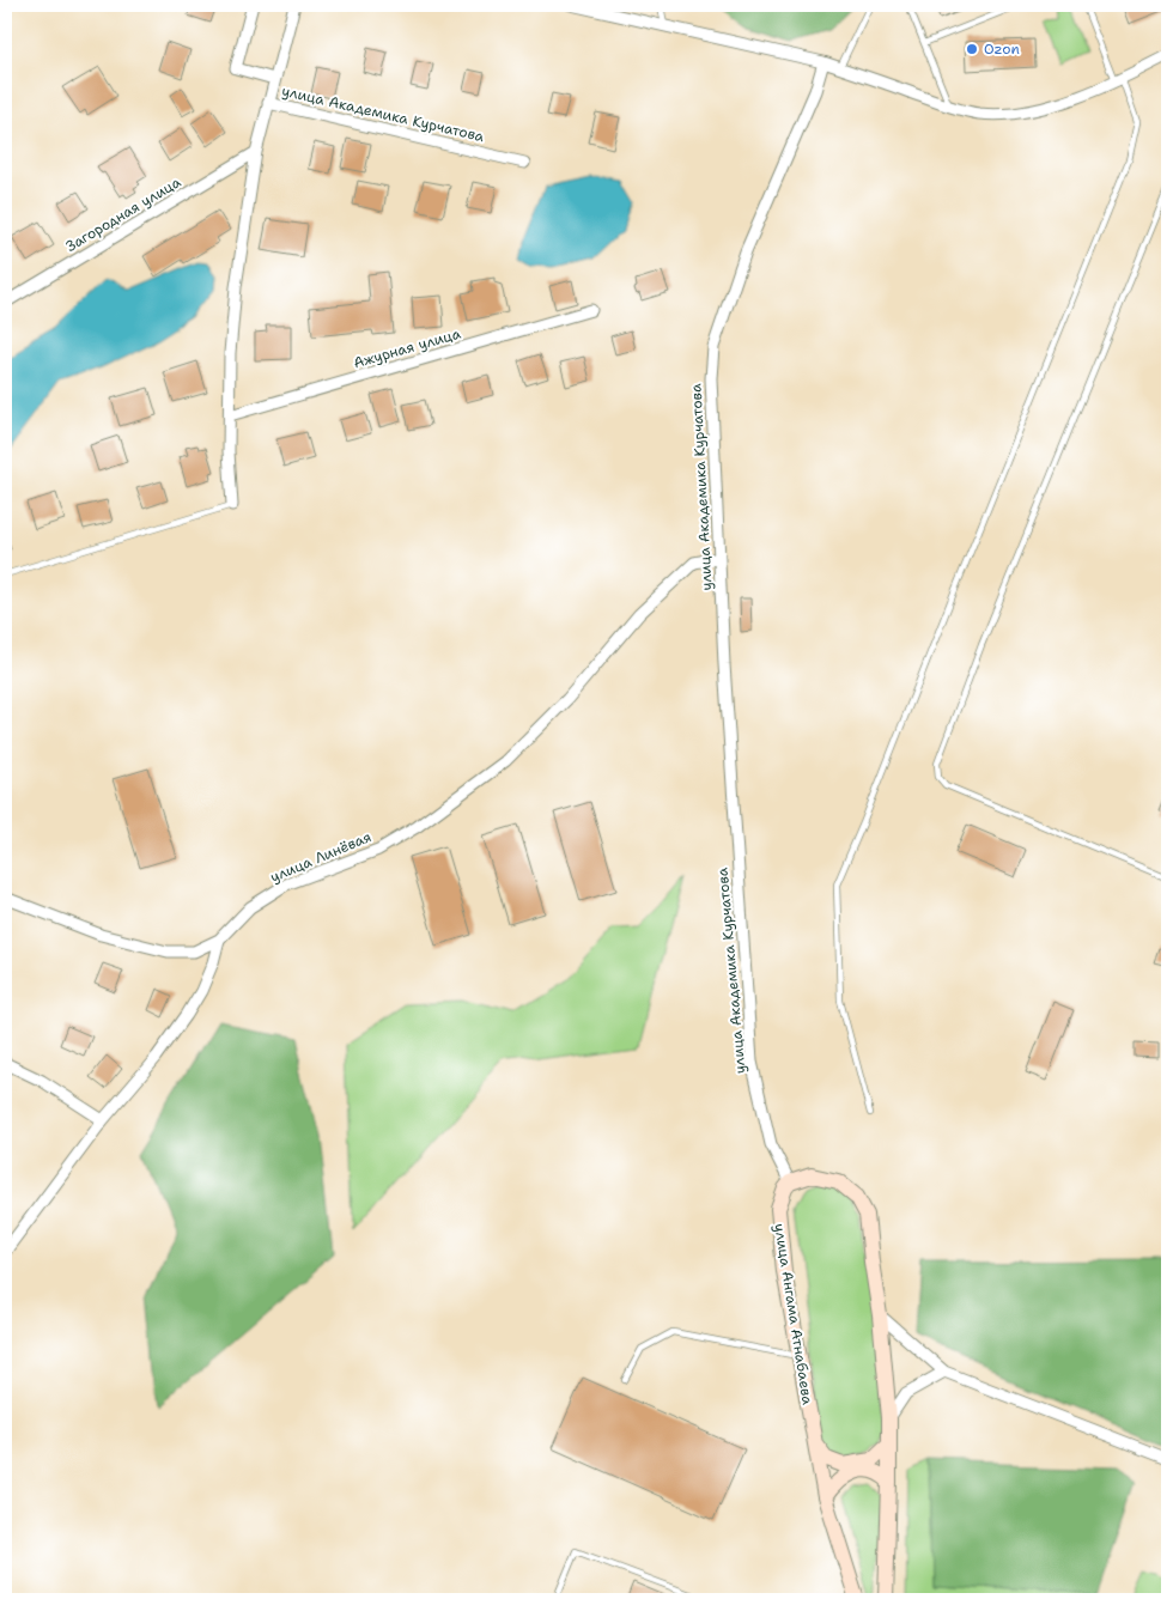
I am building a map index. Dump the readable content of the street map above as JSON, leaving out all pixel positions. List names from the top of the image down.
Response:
{
  "streets": {
    "street": [
      "улица Академика Курчатова",
      "Загородная улица",
      "Ажурная улица",
      "улица Линёвая",
      "улица Ангама Атнабаева"
    ]
  },
  "crossings": [
    ["улица Академика Курчатова", "улица Линёвая"],
    ["улица Академика Курчатова", "улица Ангама Атнабаева"]
  ],
  "places": ["Ozon"]
}
